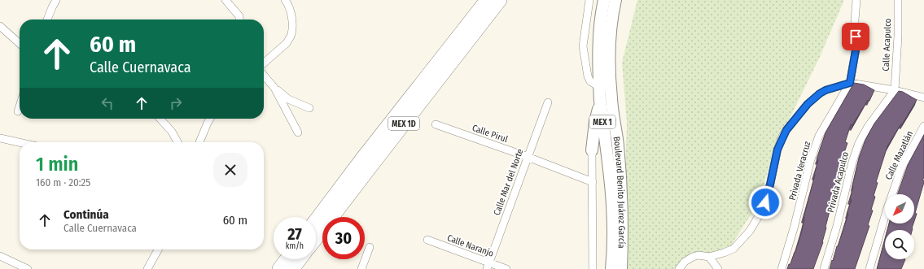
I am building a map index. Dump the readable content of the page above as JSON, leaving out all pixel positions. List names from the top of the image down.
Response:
{
  "streets": {
    "highway": ["MEX 1D"],
    "main road": ["MEX 1", "Boulevard Benito Juárez García"],
    "street": [
      "Calle Acapulco",
      "Calle Pirul",
      "Calle Mazatlán",
      "Privada Veracruz",
      "Calle Mar del Norte",
      "Privada Acapulco",
      "Calle Naranjo"
    ]
  },
  "crossings": [
    ["Calle Acapulco", "Privada Acapulco"],
    ["Calle Pirul", "Calle Mar del Norte"],
    ["Calle Mar del Norte", "Calle Naranjo"]
  ],
  "north": "bottom left",
  "page": {
    "turn": ["60 m", "Calle Cuernavaca"],
    "heading": ["1 min", "160 m · 20:25"],
    "list": [
      {
        "name": "Continúa",
        "note": "Calle Cuernavaca",
        "value": "60 m"
      }
    ],
    "speed": "27 km/h",
    "limit": "30"
  }
}
